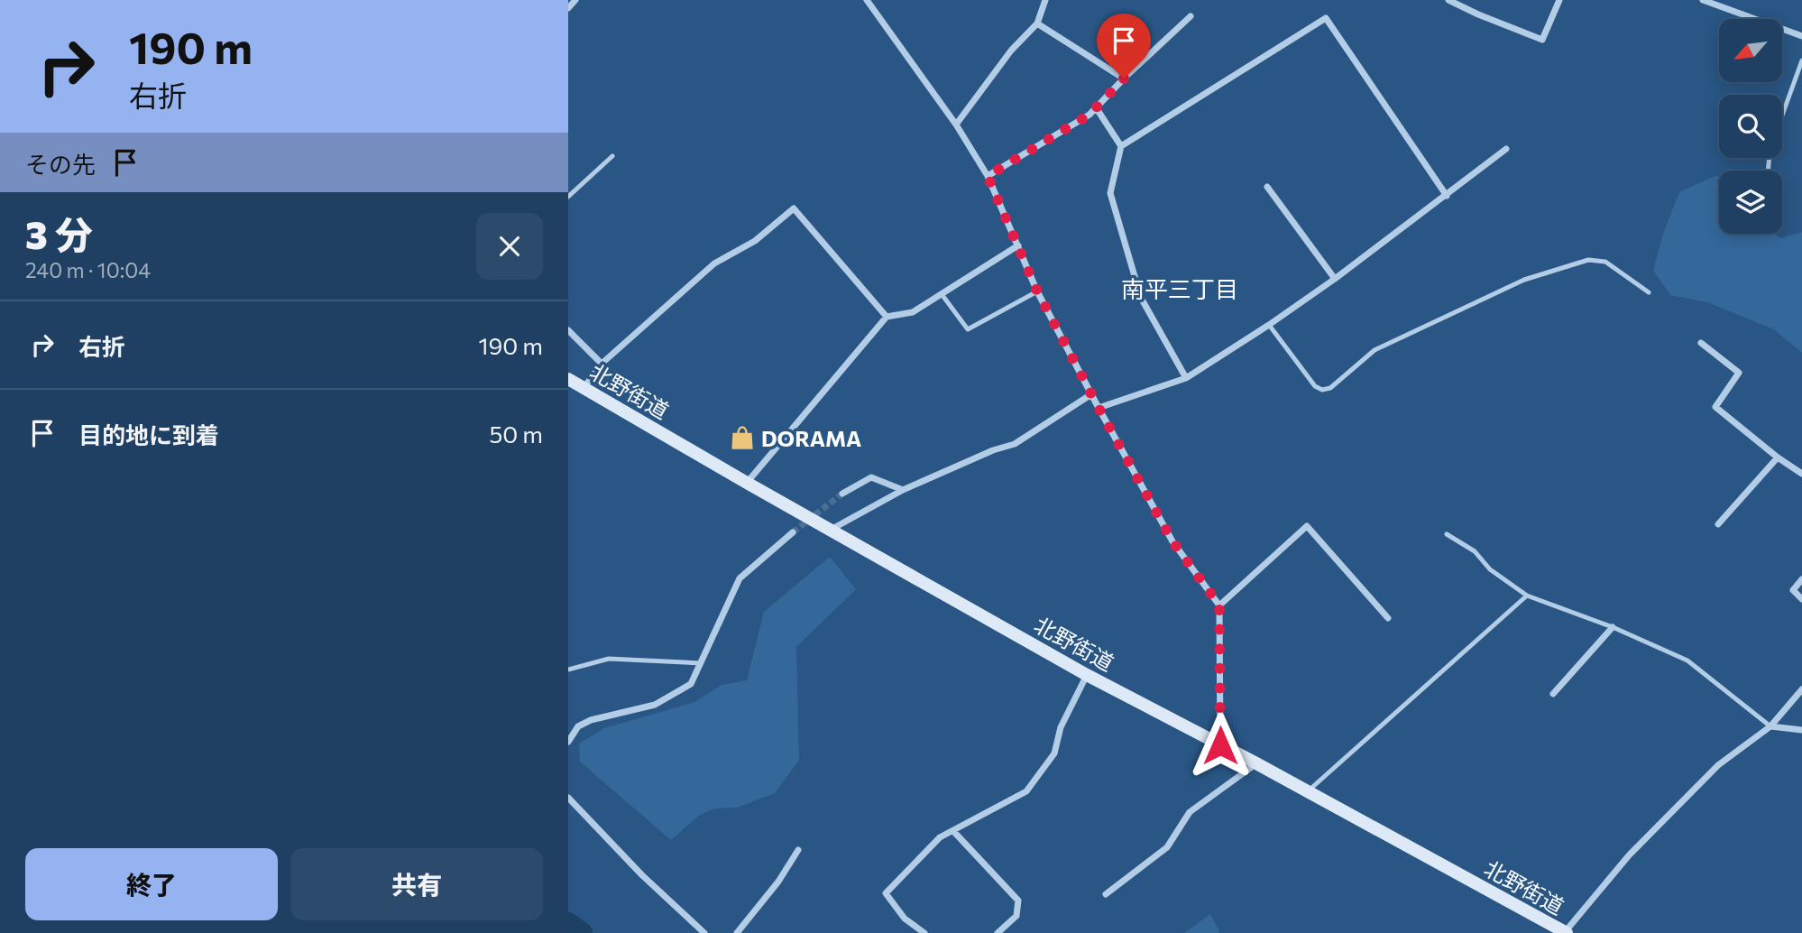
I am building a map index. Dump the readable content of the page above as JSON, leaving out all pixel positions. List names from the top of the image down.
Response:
{
  "streets": {
    "main road": ["北野街道"]
  },
  "districts": ["南平三丁目"],
  "places": {
    "shop": ["DORAMA"]
  },
  "north": "bottom left",
  "page": {
    "turn": ["190 m", "右折"],
    "then": "その先",
    "heading": ["3 分", "240 m · 10:04"],
    "list": [
      {
        "name": "右折",
        "value": "190 m"
      },
      {
        "name": "目的地に到着",
        "value": "50 m"
      }
    ],
    "buttons": ["終了", "共有"]
  }
}
